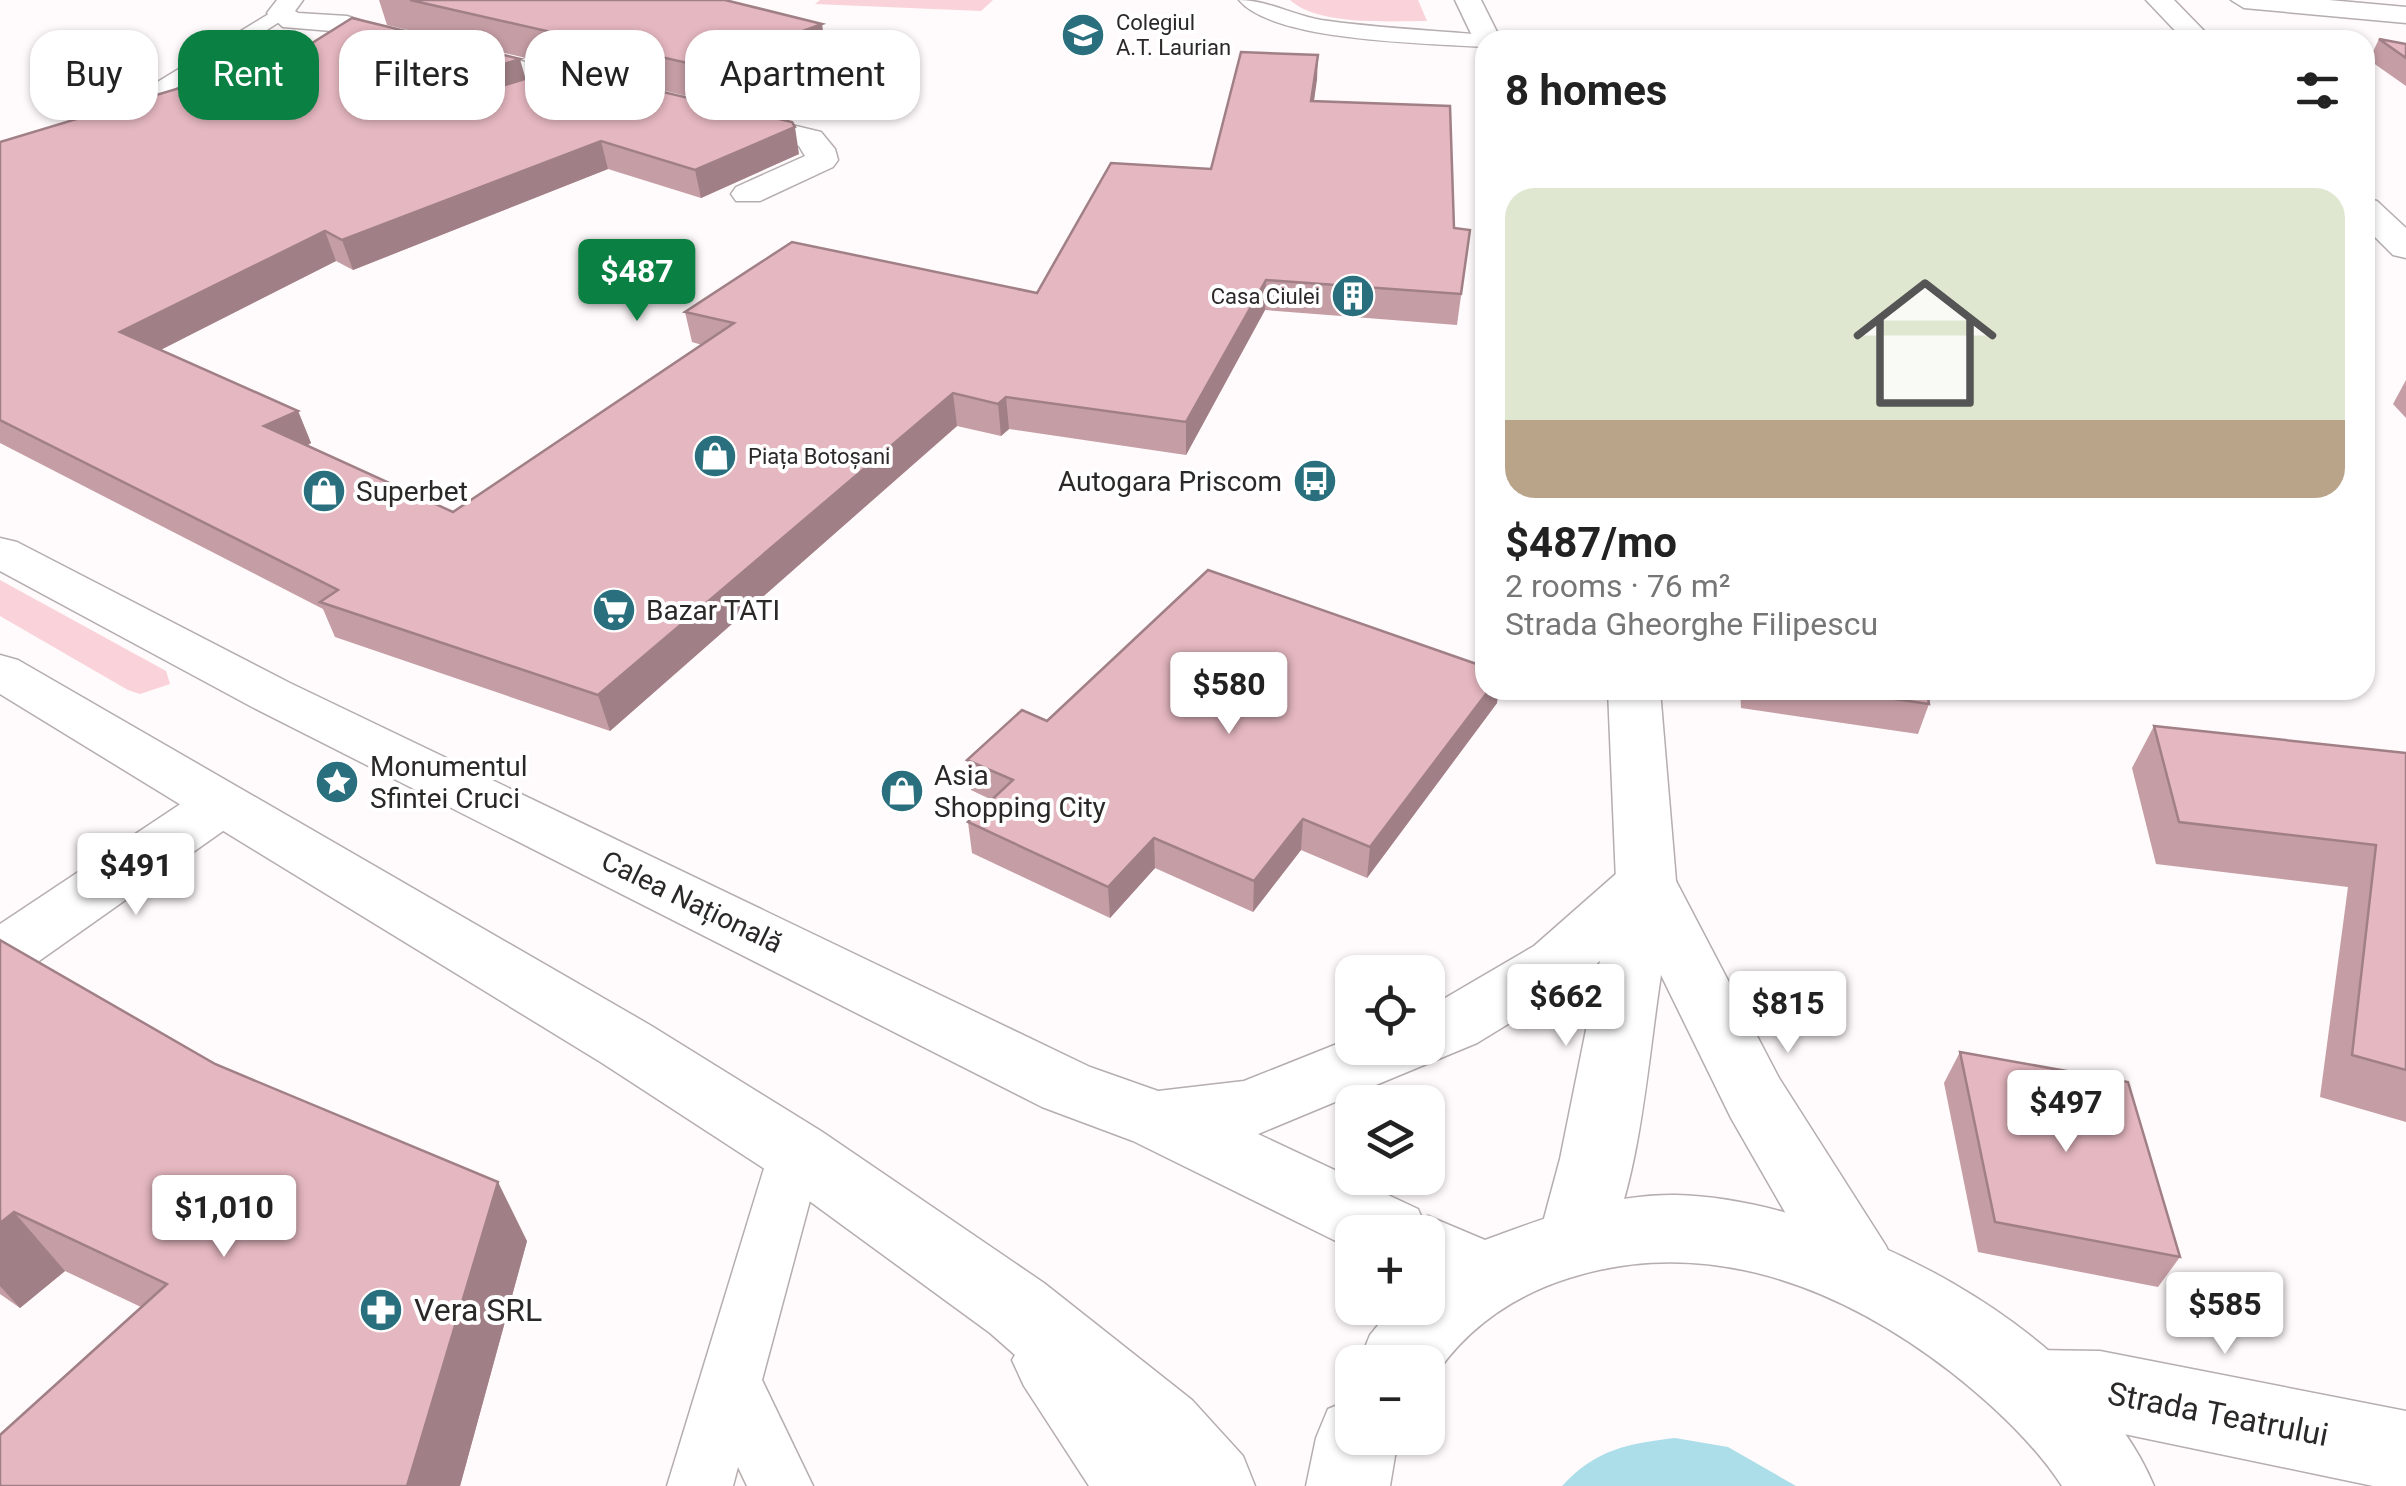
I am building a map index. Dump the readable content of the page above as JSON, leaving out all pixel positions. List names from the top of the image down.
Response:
{
  "streets": {
    "main road": ["Calea Națională", "Strada Teatrului"]
  },
  "places": {
    "school or university": ["Colegiul A.T. Laurian"],
    "building": ["Casa Ciulei"],
    "shop": ["Piața Botoșani", "Superbet", "Asia Shopping City"],
    "bus stop": ["Autogara Priscom"],
    "supermarket": ["Bazar TATI"],
    "place": ["Monumentul Sfintei Cruci"],
    "pharmacy": ["Vera SRL"]
  },
  "page": {
    "chip": [
      "Buy",
      "Rent",
      "Filters",
      "New",
      "Apartment"
    ],
    "heading": "8 homes",
    "list": [
      {
        "name": "$487/mo",
        "note": "2 rooms · 76 m² · Strada Gheorghe Filipescu"
      }
    ],
    "price": [
      "$487",
      "$580",
      "$491",
      "$662",
      "$815",
      "$497",
      "$1,010",
      "$585"
    ],
    "map_buttons": ["+", "−"]
  }
}
